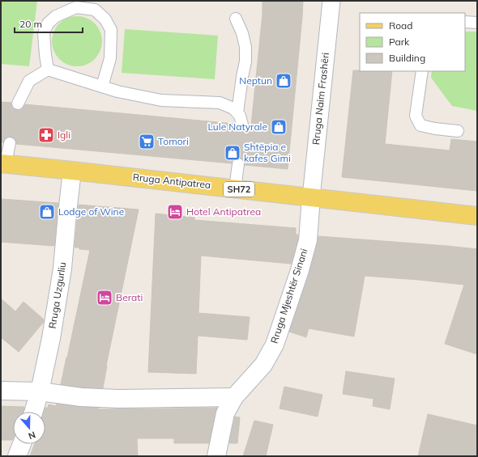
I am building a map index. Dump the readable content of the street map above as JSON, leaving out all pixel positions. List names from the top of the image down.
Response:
{
  "streets": {
    "main road": ["Rruga Antipatrea", "SH72"],
    "street": ["Rruga Naim Frashëri", "Rruga Uzgurliu", "Rruga Mjeshtër Sinani"]
  },
  "crossings": [
    ["Rruga Naim Frashëri", "Rruga Antipatrea"],
    ["Rruga Naim Frashëri", "Rruga Mjeshtër Sinani"],
    ["Rruga Antipatrea", "Rruga Uzgurliu"],
    ["Rruga Antipatrea", "Rruga Mjeshtër Sinani"]
  ],
  "places": {
    "shop": [
      "Neptun",
      "Lule Natyrale",
      "Shtëpia e kafes Gimi",
      "Lodge of Wine"
    ],
    "pharmacy": ["Igli"],
    "supermarket": ["Tomori"],
    "hotel": ["Hotel Antipatrea", "Berati"]
  },
  "legend": ["Road", "Park", "Building"],
  "scale_bar": "20 m",
  "north": "bottom"
}
